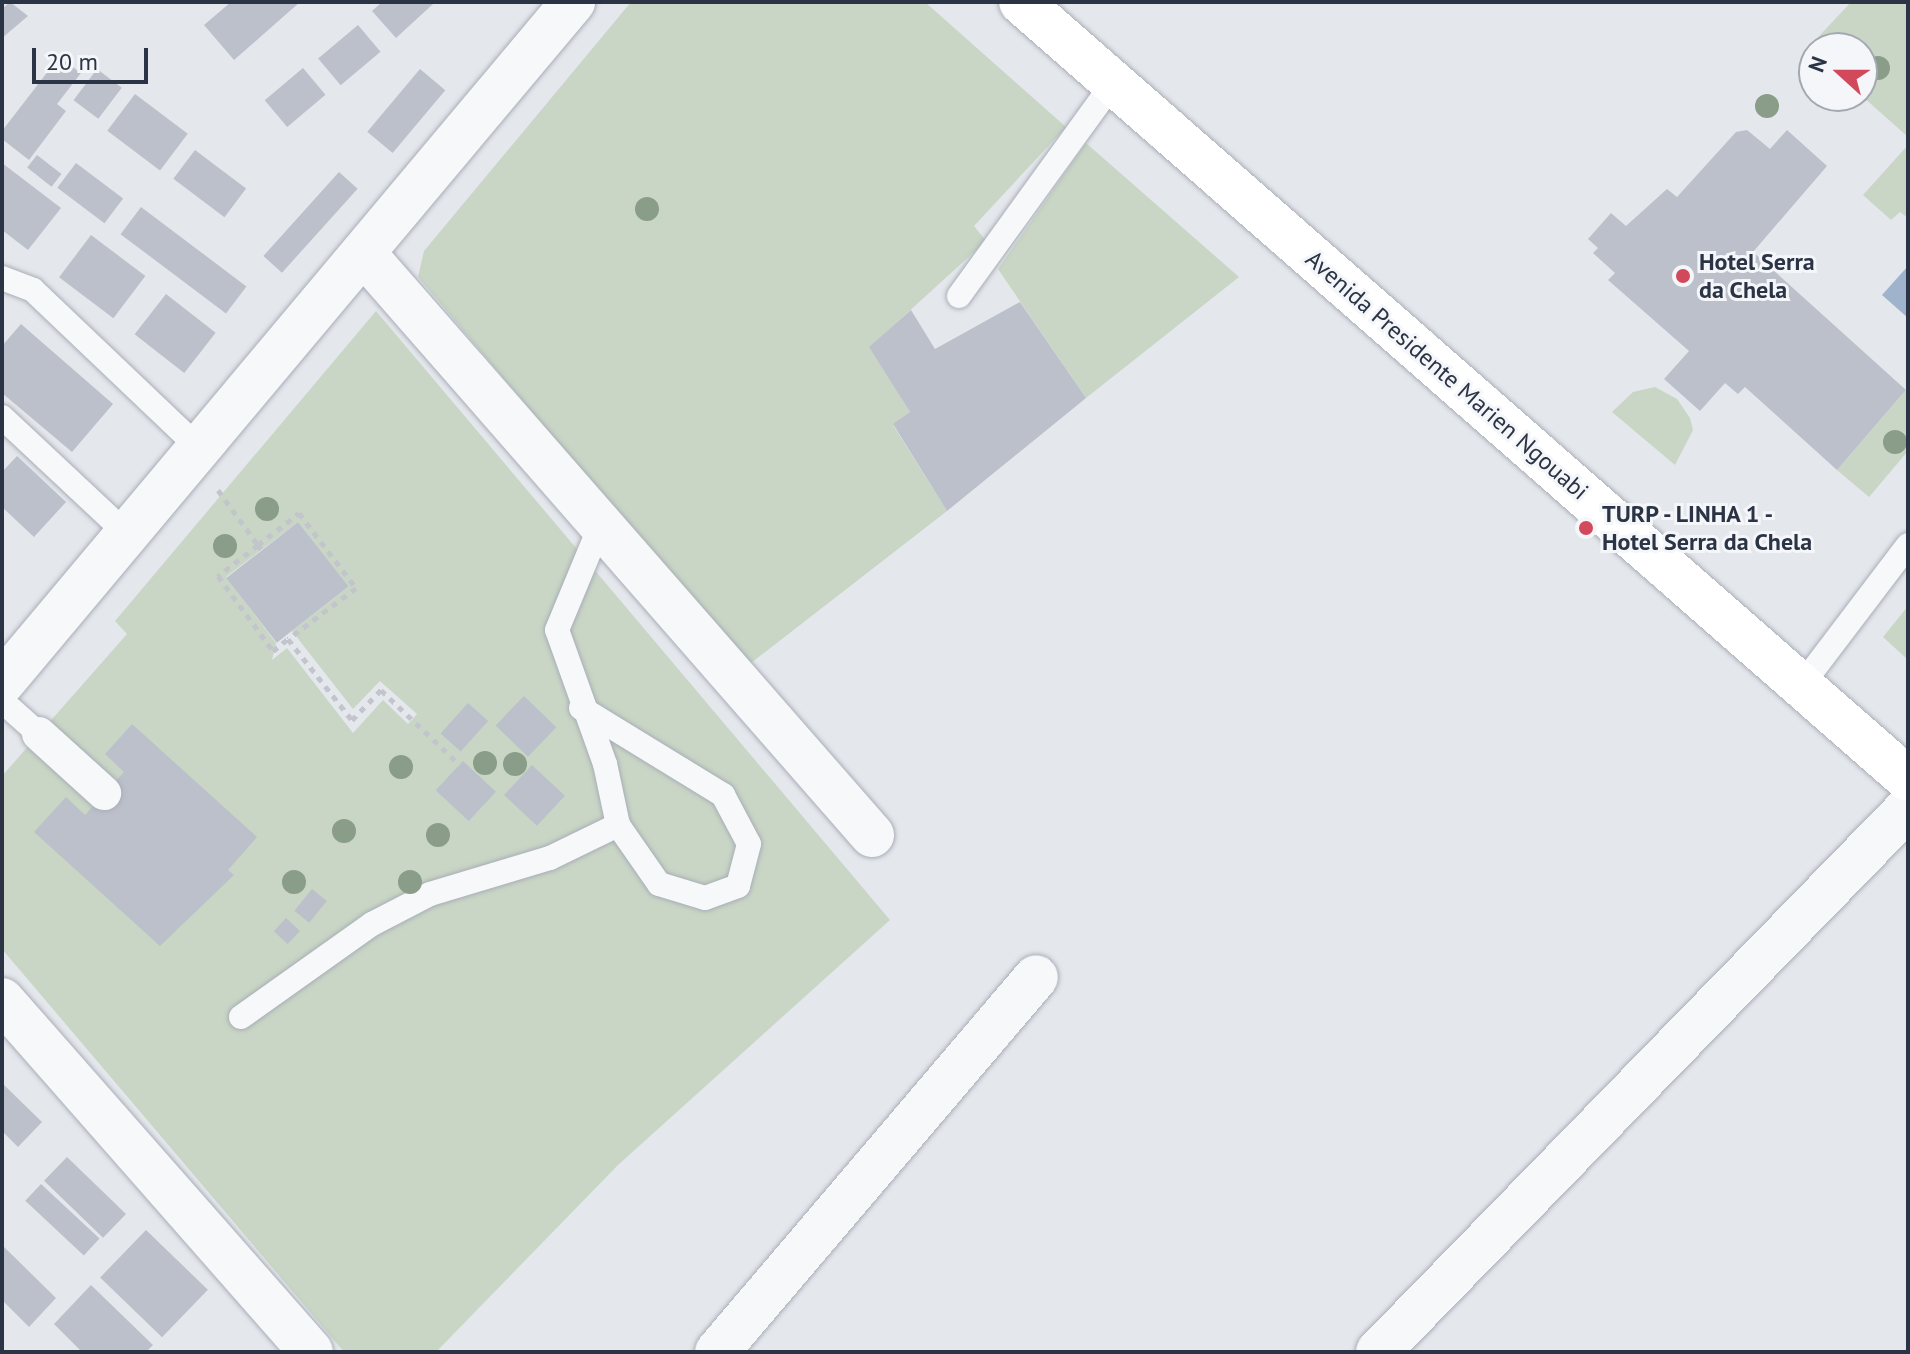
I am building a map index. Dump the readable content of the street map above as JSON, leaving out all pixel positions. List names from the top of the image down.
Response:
{
  "streets": {
    "main road": ["Avenida Presidente Marien Ngouabi"]
  },
  "places": ["Hotel Serra da Chela", "TURP - LINHA 1 - Hotel Serra da Chela"],
  "scale_bar": "20 m",
  "north": "left"
}
